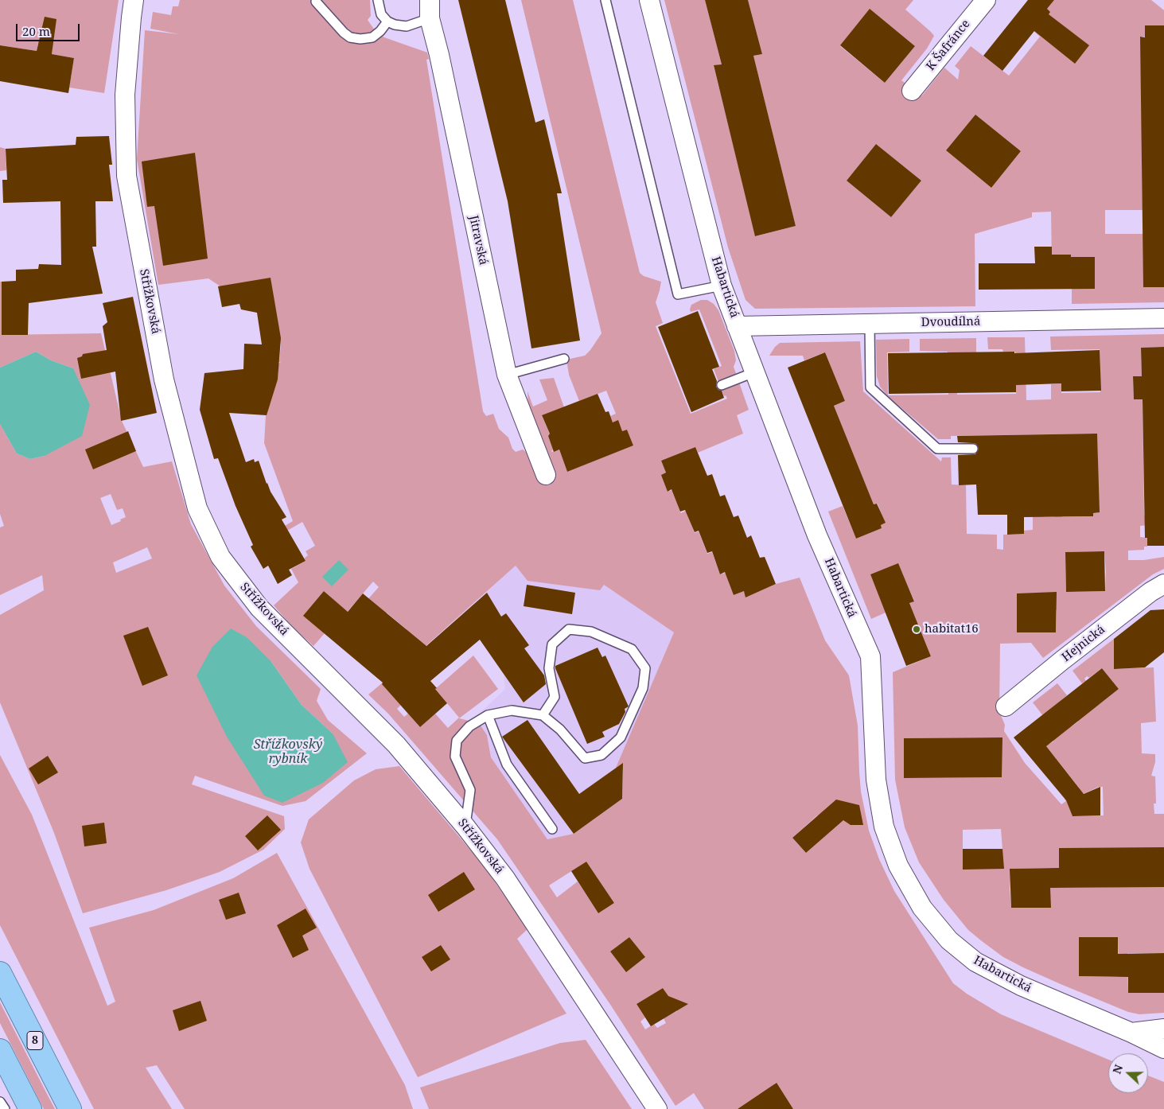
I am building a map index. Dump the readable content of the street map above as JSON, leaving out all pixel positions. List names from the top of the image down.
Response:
{
  "streets": {
    "highway": ["8"],
    "street": [
      "K Šafránce",
      "Jitravská",
      "Habartická",
      "Střížkovská",
      "Dvoudílná",
      "Hejnická"
    ]
  },
  "crossings": [
    ["Habartická", "Dvoudílná"]
  ],
  "water": ["Střížkovský rybník"],
  "places": ["habitat16"],
  "scale_bar": "20 m",
  "north": "left"
}
